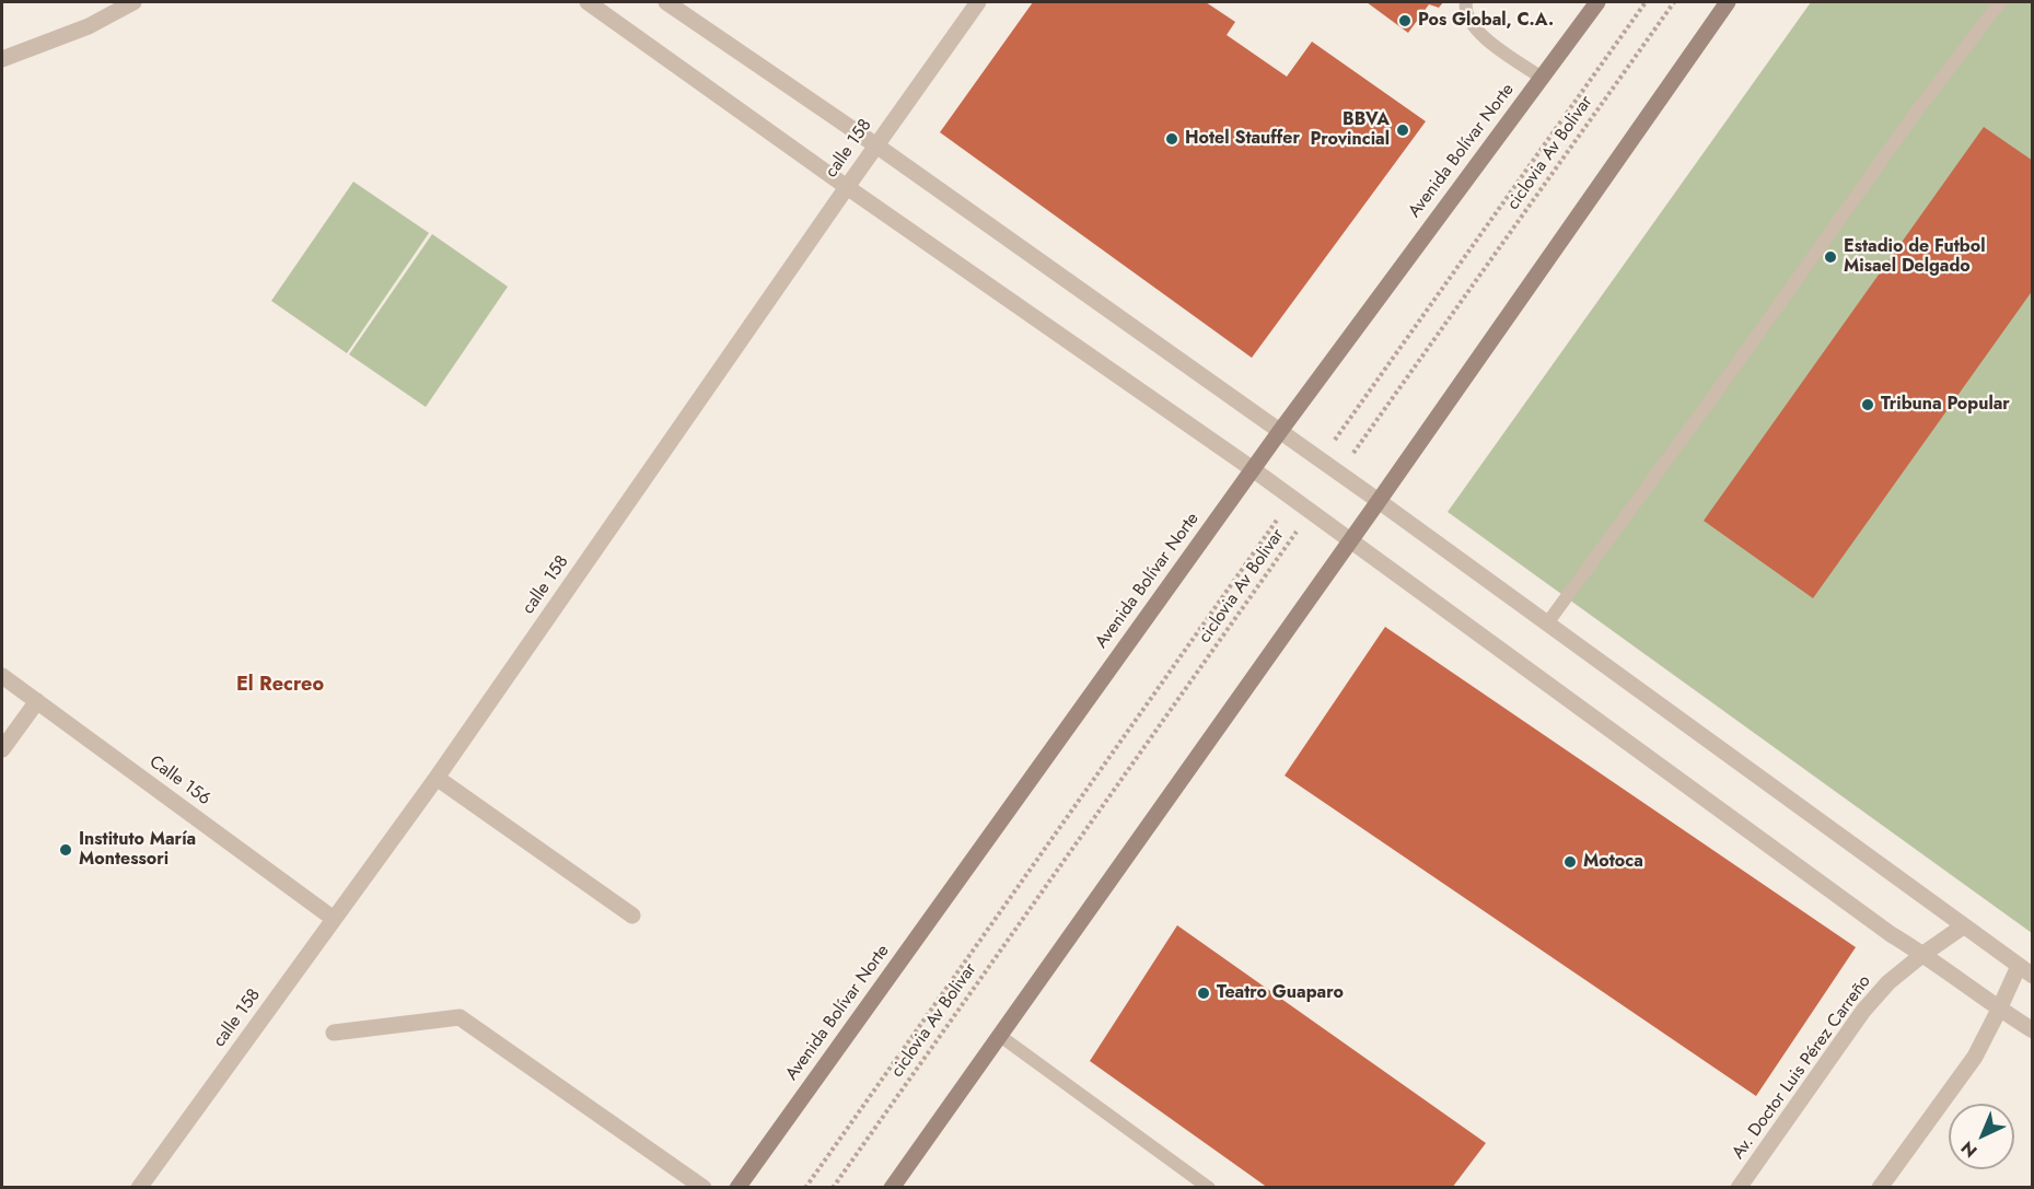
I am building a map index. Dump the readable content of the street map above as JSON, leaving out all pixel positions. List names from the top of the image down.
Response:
{
  "streets": {
    "main road": ["Avenida Bolívar Norte"],
    "street": ["calle 158", "Calle 156", "Av. Doctor Luis Pérez Carreño"],
    "path": ["ciclovia Av Bolivar"]
  },
  "crossings": [
    ["calle 158", "Calle 156"]
  ],
  "districts": ["El Recreo"],
  "places": [
    "Pos Global, C.A.",
    "BBVA Provincial",
    "Hotel Stauffer",
    "Estadio de Futbol Misael Delgado",
    "Tribuna Popular",
    "Instituto María Montessori",
    "Motoca",
    "Teatro Guaparo"
  ],
  "north": "bottom left"
}
